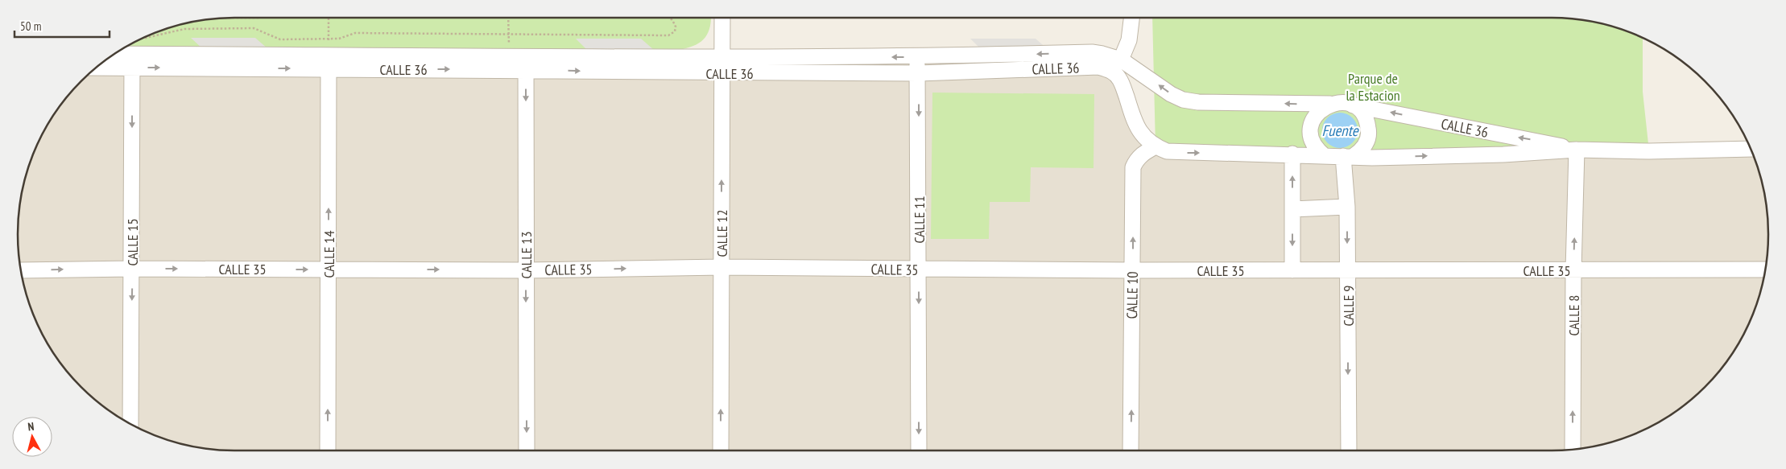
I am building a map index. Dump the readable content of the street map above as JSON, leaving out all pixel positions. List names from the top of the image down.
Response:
{
  "streets": {
    "street": [
      "CALLE 36",
      "CALLE 11",
      "CALLE 12",
      "CALLE 15",
      "CALLE 14",
      "CALLE 13",
      "CALLE 35",
      "CALLE 10",
      "CALLE 9",
      "CALLE 8"
    ]
  },
  "crossings": [
    ["CALLE 36", "CALLE 11"],
    ["CALLE 36", "CALLE 12"],
    ["CALLE 36", "CALLE 15"],
    ["CALLE 36", "CALLE 14"],
    ["CALLE 36", "CALLE 13"],
    ["CALLE 36", "CALLE 10"],
    ["CALLE 36", "CALLE 9"],
    ["CALLE 36", "CALLE 8"],
    ["CALLE 11", "CALLE 35"],
    ["CALLE 12", "CALLE 35"],
    ["CALLE 15", "CALLE 35"],
    ["CALLE 14", "CALLE 35"],
    ["CALLE 13", "CALLE 35"],
    ["CALLE 35", "CALLE 10"],
    ["CALLE 35", "CALLE 9"],
    ["CALLE 35", "CALLE 8"]
  ],
  "one_way": [
    "CALLE 11",
    "CALLE 12",
    "CALLE 15",
    "CALLE 14",
    "CALLE 13",
    "CALLE 35",
    "CALLE 10",
    "CALLE 9",
    "CALLE 8"
  ],
  "water": ["Fuente"],
  "parks": ["Parque de la Estacion"],
  "scale_bar": "50 m",
  "north": "top"
}
